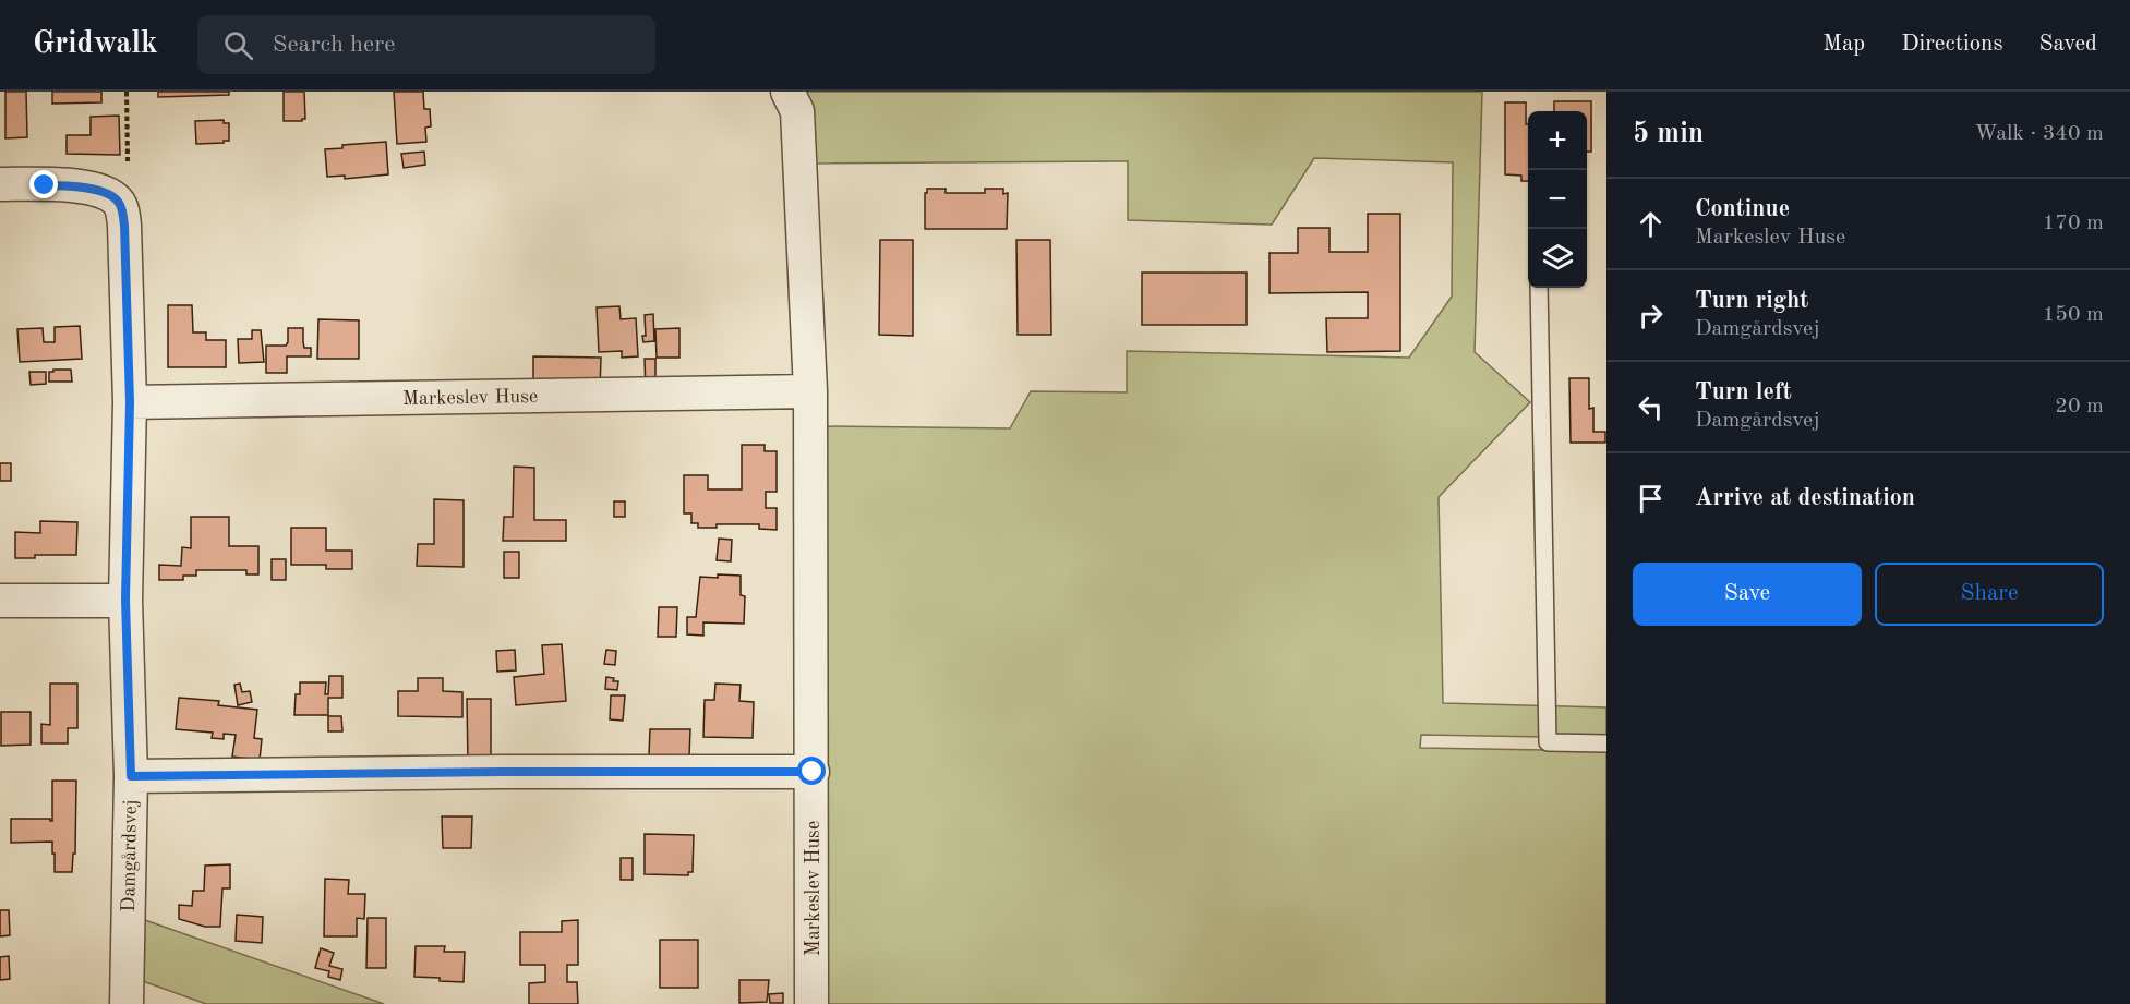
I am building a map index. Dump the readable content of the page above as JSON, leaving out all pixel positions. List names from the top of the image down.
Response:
{
  "streets": {
    "street": ["Markeslev Huse", "Damgårdsvej"]
  },
  "crossings": [
    ["Markeslev Huse", "Damgårdsvej"]
  ],
  "page": {
    "header": "Gridwalk",
    "search": "Search here",
    "nav": ["Map", "Directions", "Saved"],
    "heading": ["5 min", "Walk · 340 m"],
    "map_buttons": ["+", "−"],
    "list": [
      ["Continue", "Markeslev Huse", "170 m"],
      ["Turn right", "Damgårdsvej", "150 m"],
      ["Turn left", "Damgårdsvej", "20 m"],
      "Arrive at destination"
    ],
    "buttons": ["Save", "Share"]
  }
}
